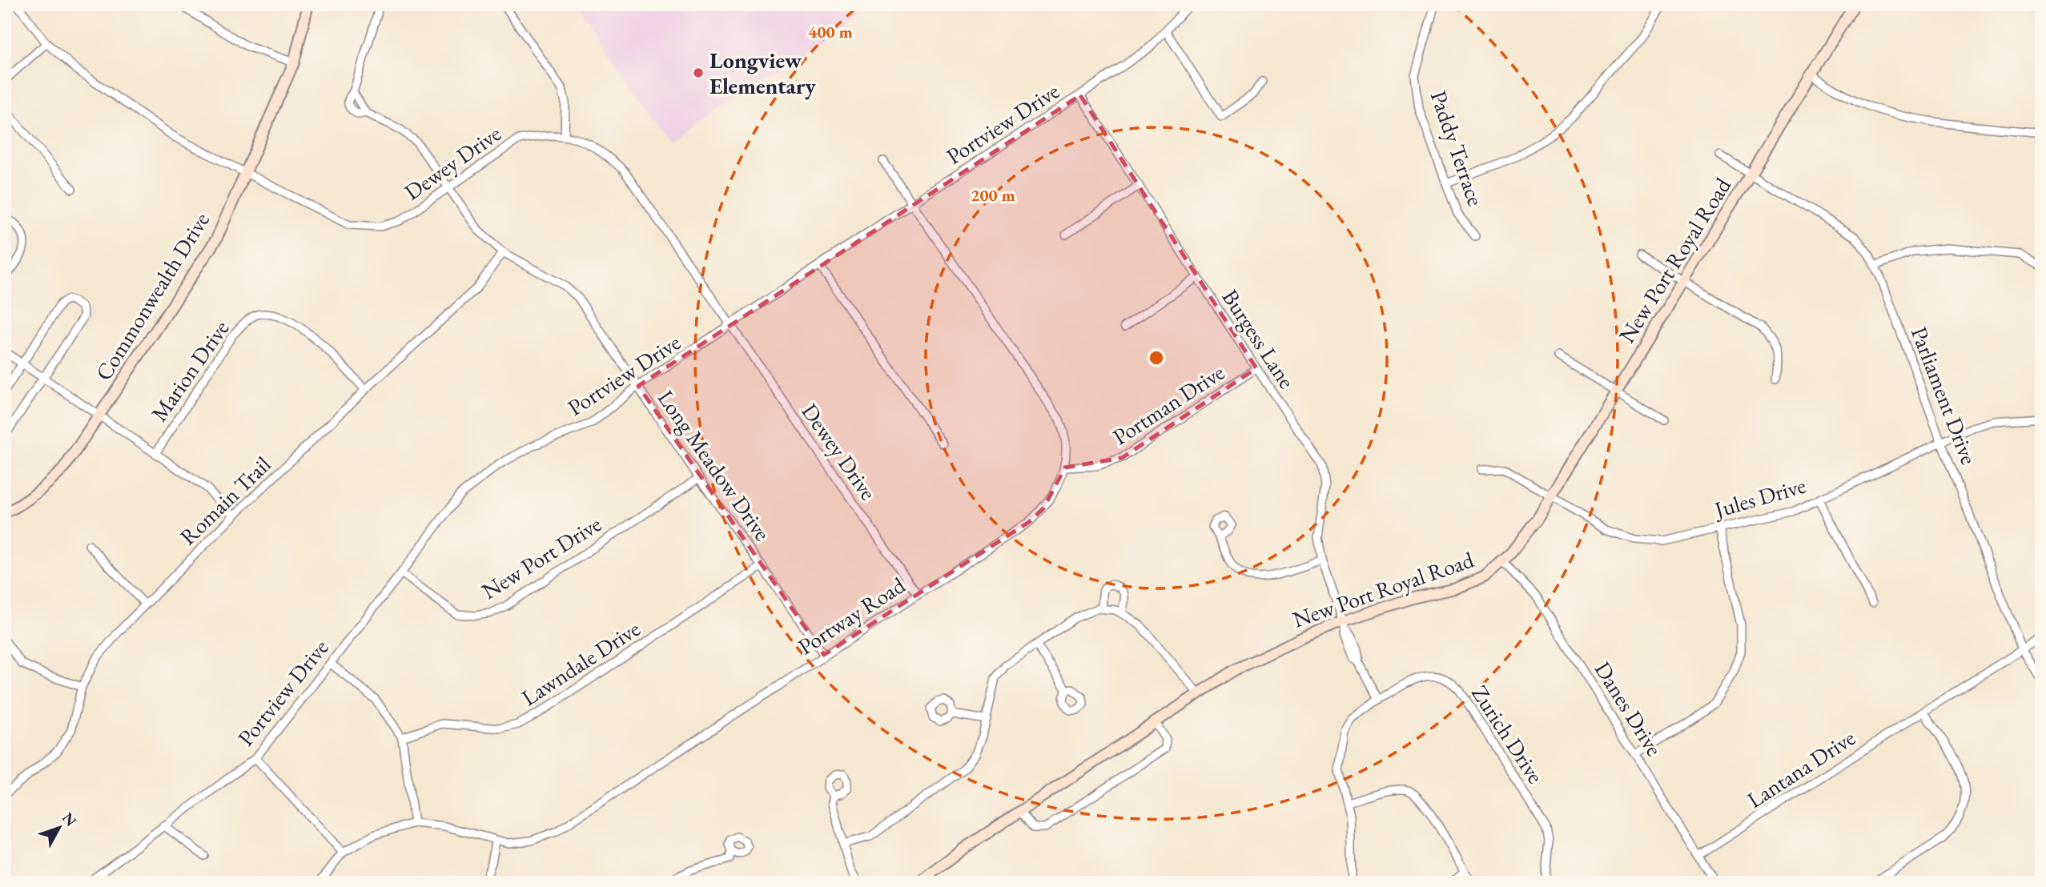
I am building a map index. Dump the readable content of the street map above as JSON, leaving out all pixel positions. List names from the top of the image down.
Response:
{
  "streets": {
    "street": [
      "Portview Drive",
      "Paddy Terrace",
      "Dewey Drive",
      "New Port Royal Road",
      "Commonwealth Drive",
      "Burgess Lane",
      "Marion Drive",
      "Parliament Drive",
      "Portman Drive",
      "Long Meadow Drive",
      "Jules Drive",
      "Romain Trail",
      "New Port Drive",
      "Portway Road",
      "Lawndale Drive",
      "Danes Drive",
      "Zurich Drive",
      "Lantana Drive"
    ]
  },
  "crossings": [
    ["Portview Drive", "Dewey Drive"],
    ["Portview Drive", "Burgess Lane"],
    ["Portview Drive", "Long Meadow Drive"],
    ["Portview Drive", "New Port Drive"],
    ["Portview Drive", "Portway Road"],
    ["Dewey Drive", "Commonwealth Drive"],
    ["Dewey Drive", "Long Meadow Drive"],
    ["Dewey Drive", "Portway Road"],
    ["New Port Royal Road", "Burgess Lane"],
    ["New Port Royal Road", "Parliament Drive"],
    ["New Port Royal Road", "Jules Drive"],
    ["New Port Royal Road", "Danes Drive"],
    ["Burgess Lane", "Portman Drive"],
    ["Burgess Lane", "Zurich Drive"],
    ["Marion Drive", "Romain Trail"],
    ["Parliament Drive", "Jules Drive"],
    ["Parliament Drive", "Lantana Drive"],
    ["Portman Drive", "Portway Road"],
    ["Long Meadow Drive", "Romain Trail"],
    ["Long Meadow Drive", "New Port Drive"],
    ["Long Meadow Drive", "Portway Road"],
    ["Long Meadow Drive", "Lawndale Drive"],
    ["Danes Drive", "Lantana Drive"]
  ],
  "places": ["Longview Elementary"],
  "north": "top right",
  "rings": ["400 m", "200 m"]
}
